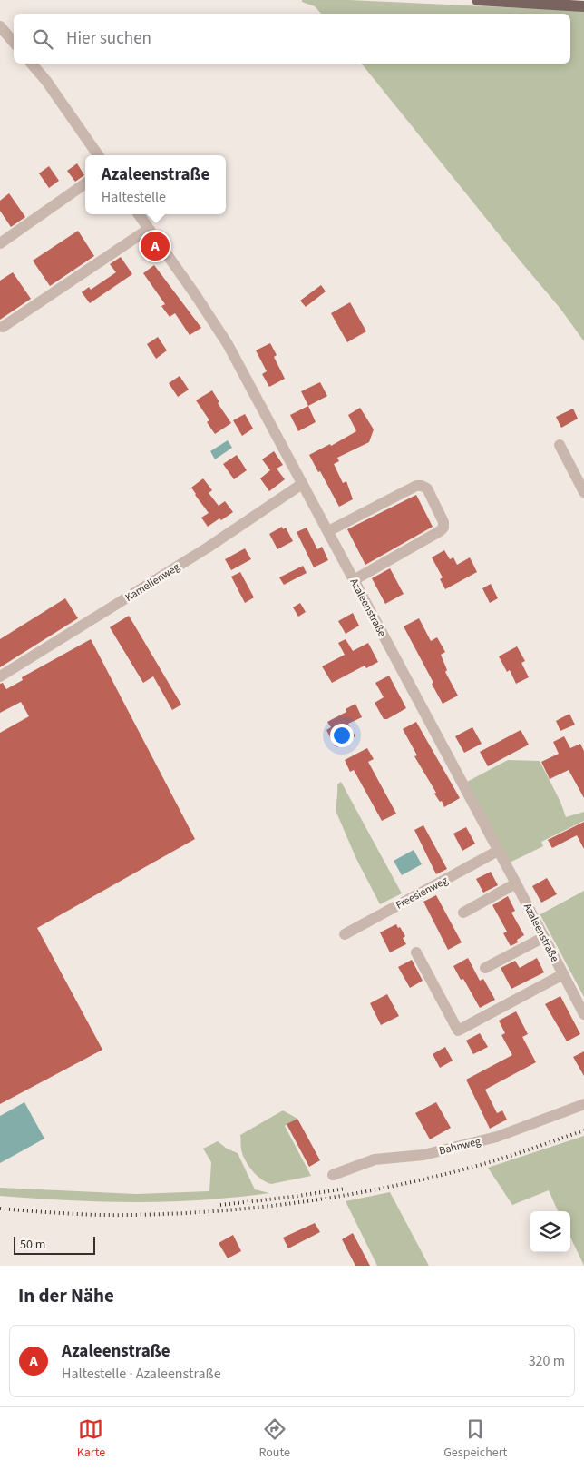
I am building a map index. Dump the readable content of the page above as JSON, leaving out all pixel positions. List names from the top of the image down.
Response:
{
  "streets": {
    "street": [
      "Kamelienweg",
      "Azaleenstraße",
      "Freesienweg",
      "Bahnweg"
    ]
  },
  "crossings": [
    ["Kamelienweg", "Azaleenstraße"],
    ["Azaleenstraße", "Freesienweg"]
  ],
  "scale_bar": "50 m",
  "page": {
    "search": "Hier suchen",
    "popup": ["Azaleenstraße", "Haltestelle"],
    "pins": "A",
    "scale": "50 m",
    "heading": "In der Nähe",
    "list": [
      {
        "mark": "A",
        "name": "Azaleenstraße",
        "note": "Haltestelle · Azaleenstraße",
        "value": "320 m"
      }
    ],
    "nav": ["Karte", "Route", "Gespeichert"]
  }
}
